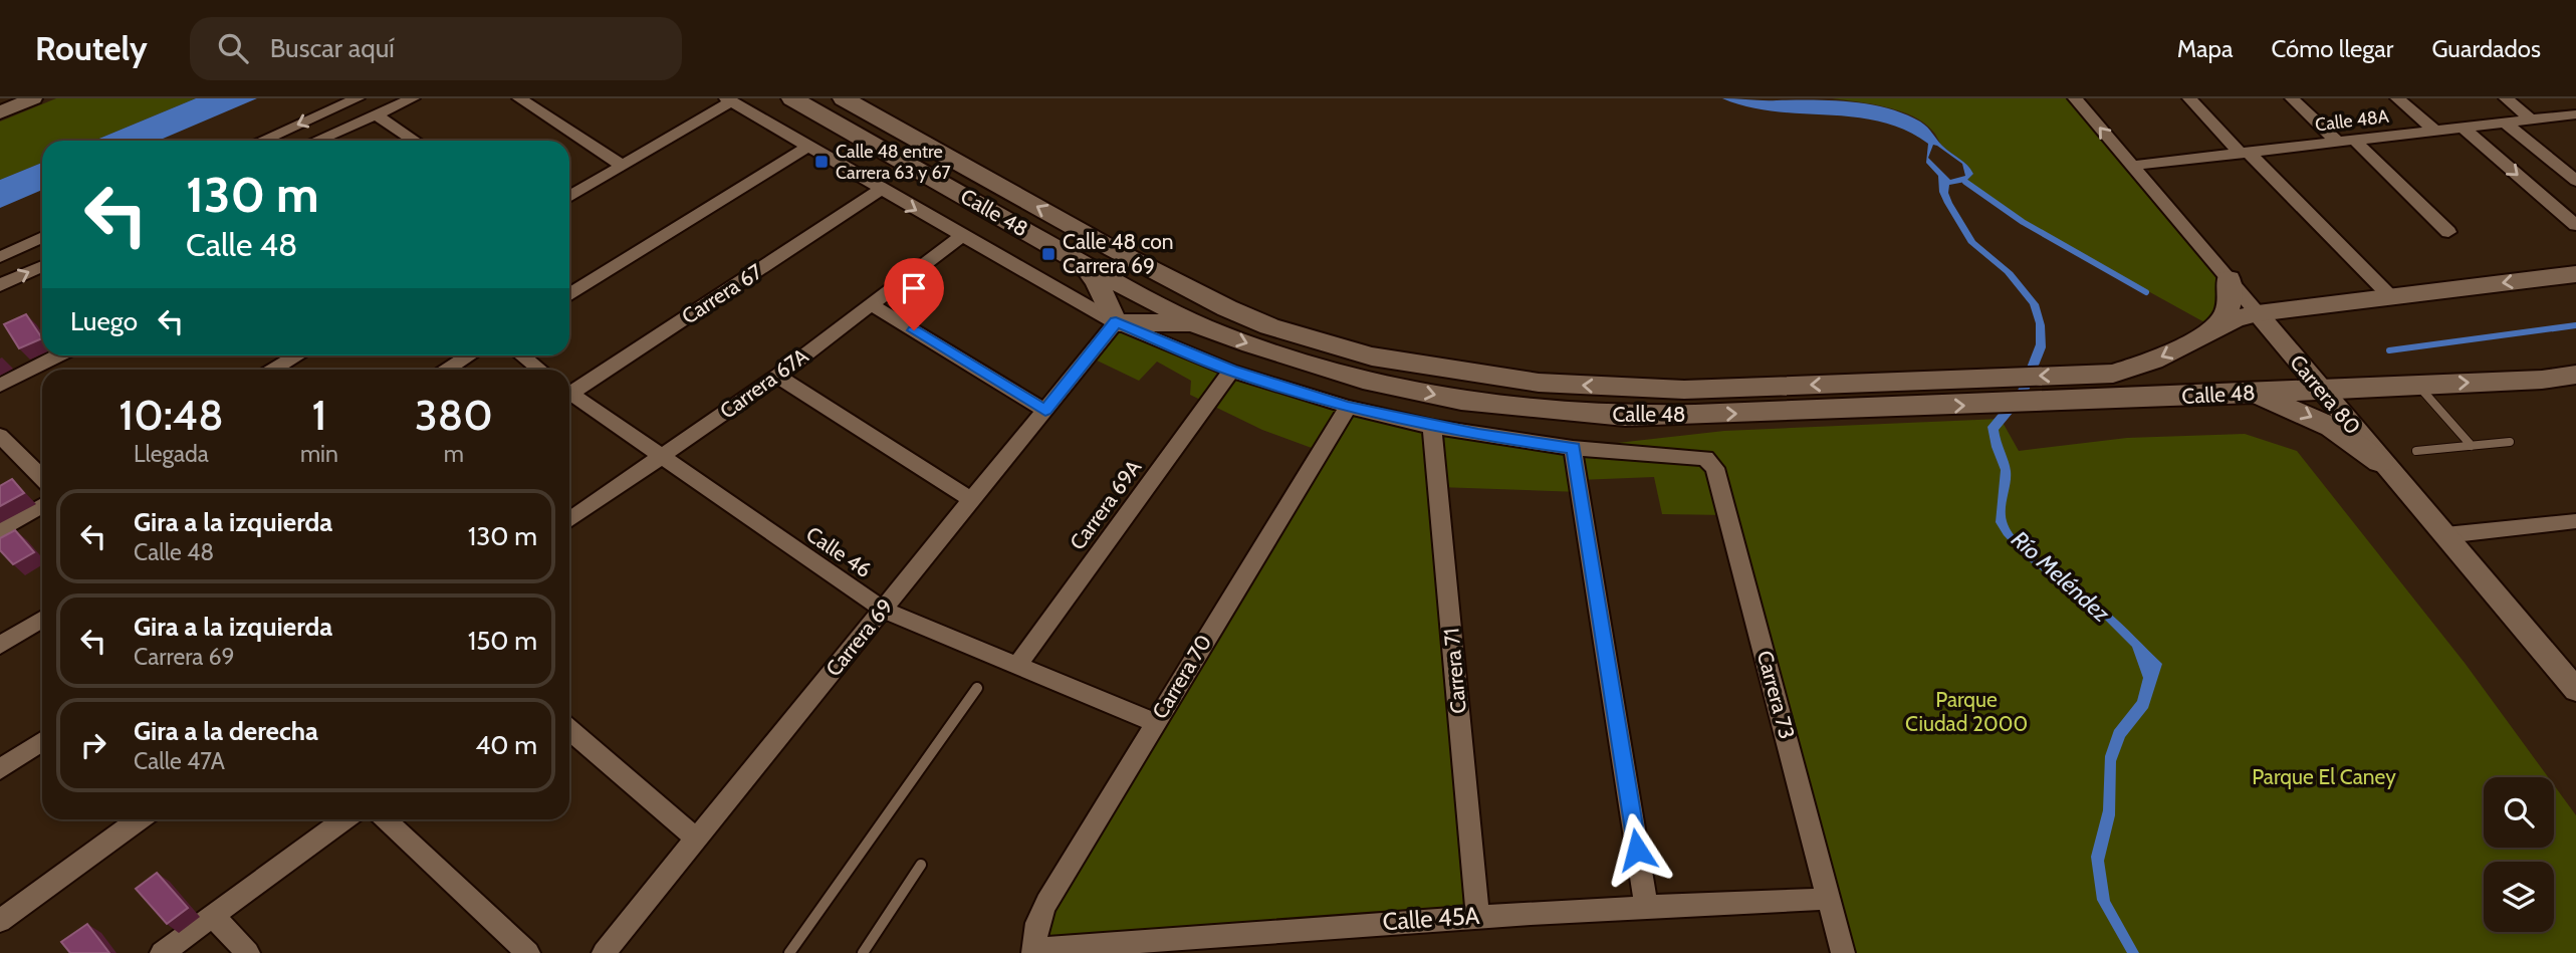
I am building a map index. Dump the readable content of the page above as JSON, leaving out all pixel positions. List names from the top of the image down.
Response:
{
  "streets": {
    "main road": ["Calle 48"],
    "street": [
      "Calle 48A",
      "Carrera 67",
      "Carrera 67A",
      "Carrera 80",
      "Carrera 69A",
      "Calle 46",
      "Carrera 69",
      "Carrera 71",
      "Carrera 70",
      "Carrera 73",
      "Calle 45A"
    ]
  },
  "crossings": [
    ["Calle 48A", "Carrera 80"],
    ["Calle 48", "Carrera 67"],
    ["Calle 48", "Carrera 67A"],
    ["Calle 48", "Carrera 80"],
    ["Calle 48", "Carrera 69A"],
    ["Calle 48", "Carrera 69"],
    ["Calle 48", "Carrera 71"],
    ["Calle 48", "Carrera 70"],
    ["Calle 48", "Carrera 73"],
    ["Carrera 67A", "Calle 46"],
    ["Carrera 69A", "Calle 46"],
    ["Calle 46", "Carrera 69"],
    ["Calle 46", "Carrera 70"],
    ["Carrera 71", "Calle 45A"],
    ["Carrera 70", "Calle 45A"],
    ["Carrera 73", "Calle 45A"]
  ],
  "water": ["Río Meléndez"],
  "parks": ["Parque Ciudad 2000", "Parque El Caney"],
  "places": {
    "transit": ["Calle 48 entre Carrera 63 y 67", "Calle 48 con Carrera 69"]
  },
  "page": {
    "header": "Routely",
    "search": "Buscar aquí",
    "nav": ["Mapa", "Cómo llegar", "Guardados"],
    "turn": ["130 m", "Calle 48"],
    "then": "Luego",
    "eta": [
      "10:48",
      "Llegada",
      "1",
      "min",
      "380",
      "m"
    ],
    "list": [
      {
        "name": "Gira a la izquierda",
        "note": "Calle 48",
        "value": "130 m"
      },
      {
        "name": "Gira a la izquierda",
        "note": "Carrera 69",
        "value": "150 m"
      },
      {
        "name": "Gira a la derecha",
        "note": "Calle 47A",
        "value": "40 m"
      }
    ]
  }
}
